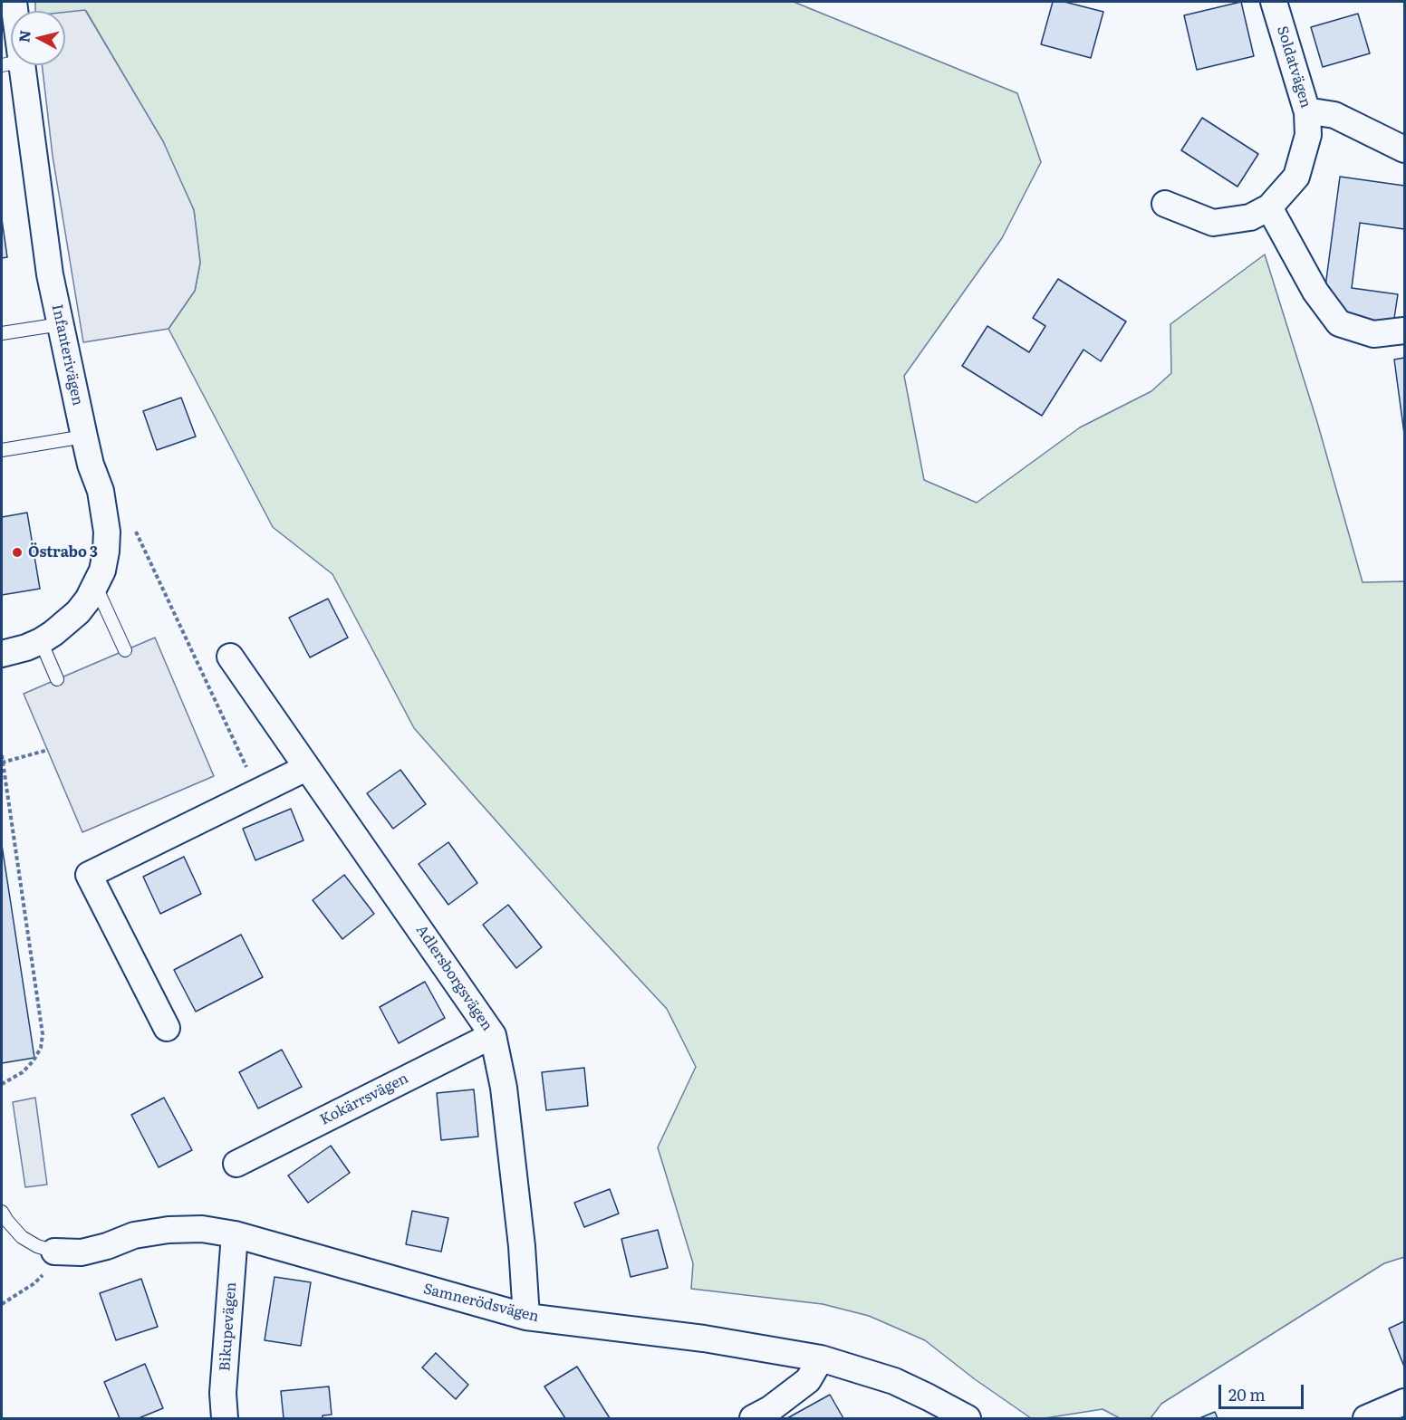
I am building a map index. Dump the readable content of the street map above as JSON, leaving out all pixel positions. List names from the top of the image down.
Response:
{
  "streets": {
    "street": [
      "Soldatvägen",
      "Infanterivägen",
      "Adlersborgsvägen",
      "Kokärrsvägen",
      "Samnerödsvägen",
      "Bikupevägen"
    ]
  },
  "crossings": [
    ["Adlersborgsvägen", "Kokärrsvägen"],
    ["Adlersborgsvägen", "Samnerödsvägen"],
    ["Samnerödsvägen", "Bikupevägen"]
  ],
  "places": ["Östrabo 3"],
  "scale_bar": "20 m",
  "north": "left"
}
